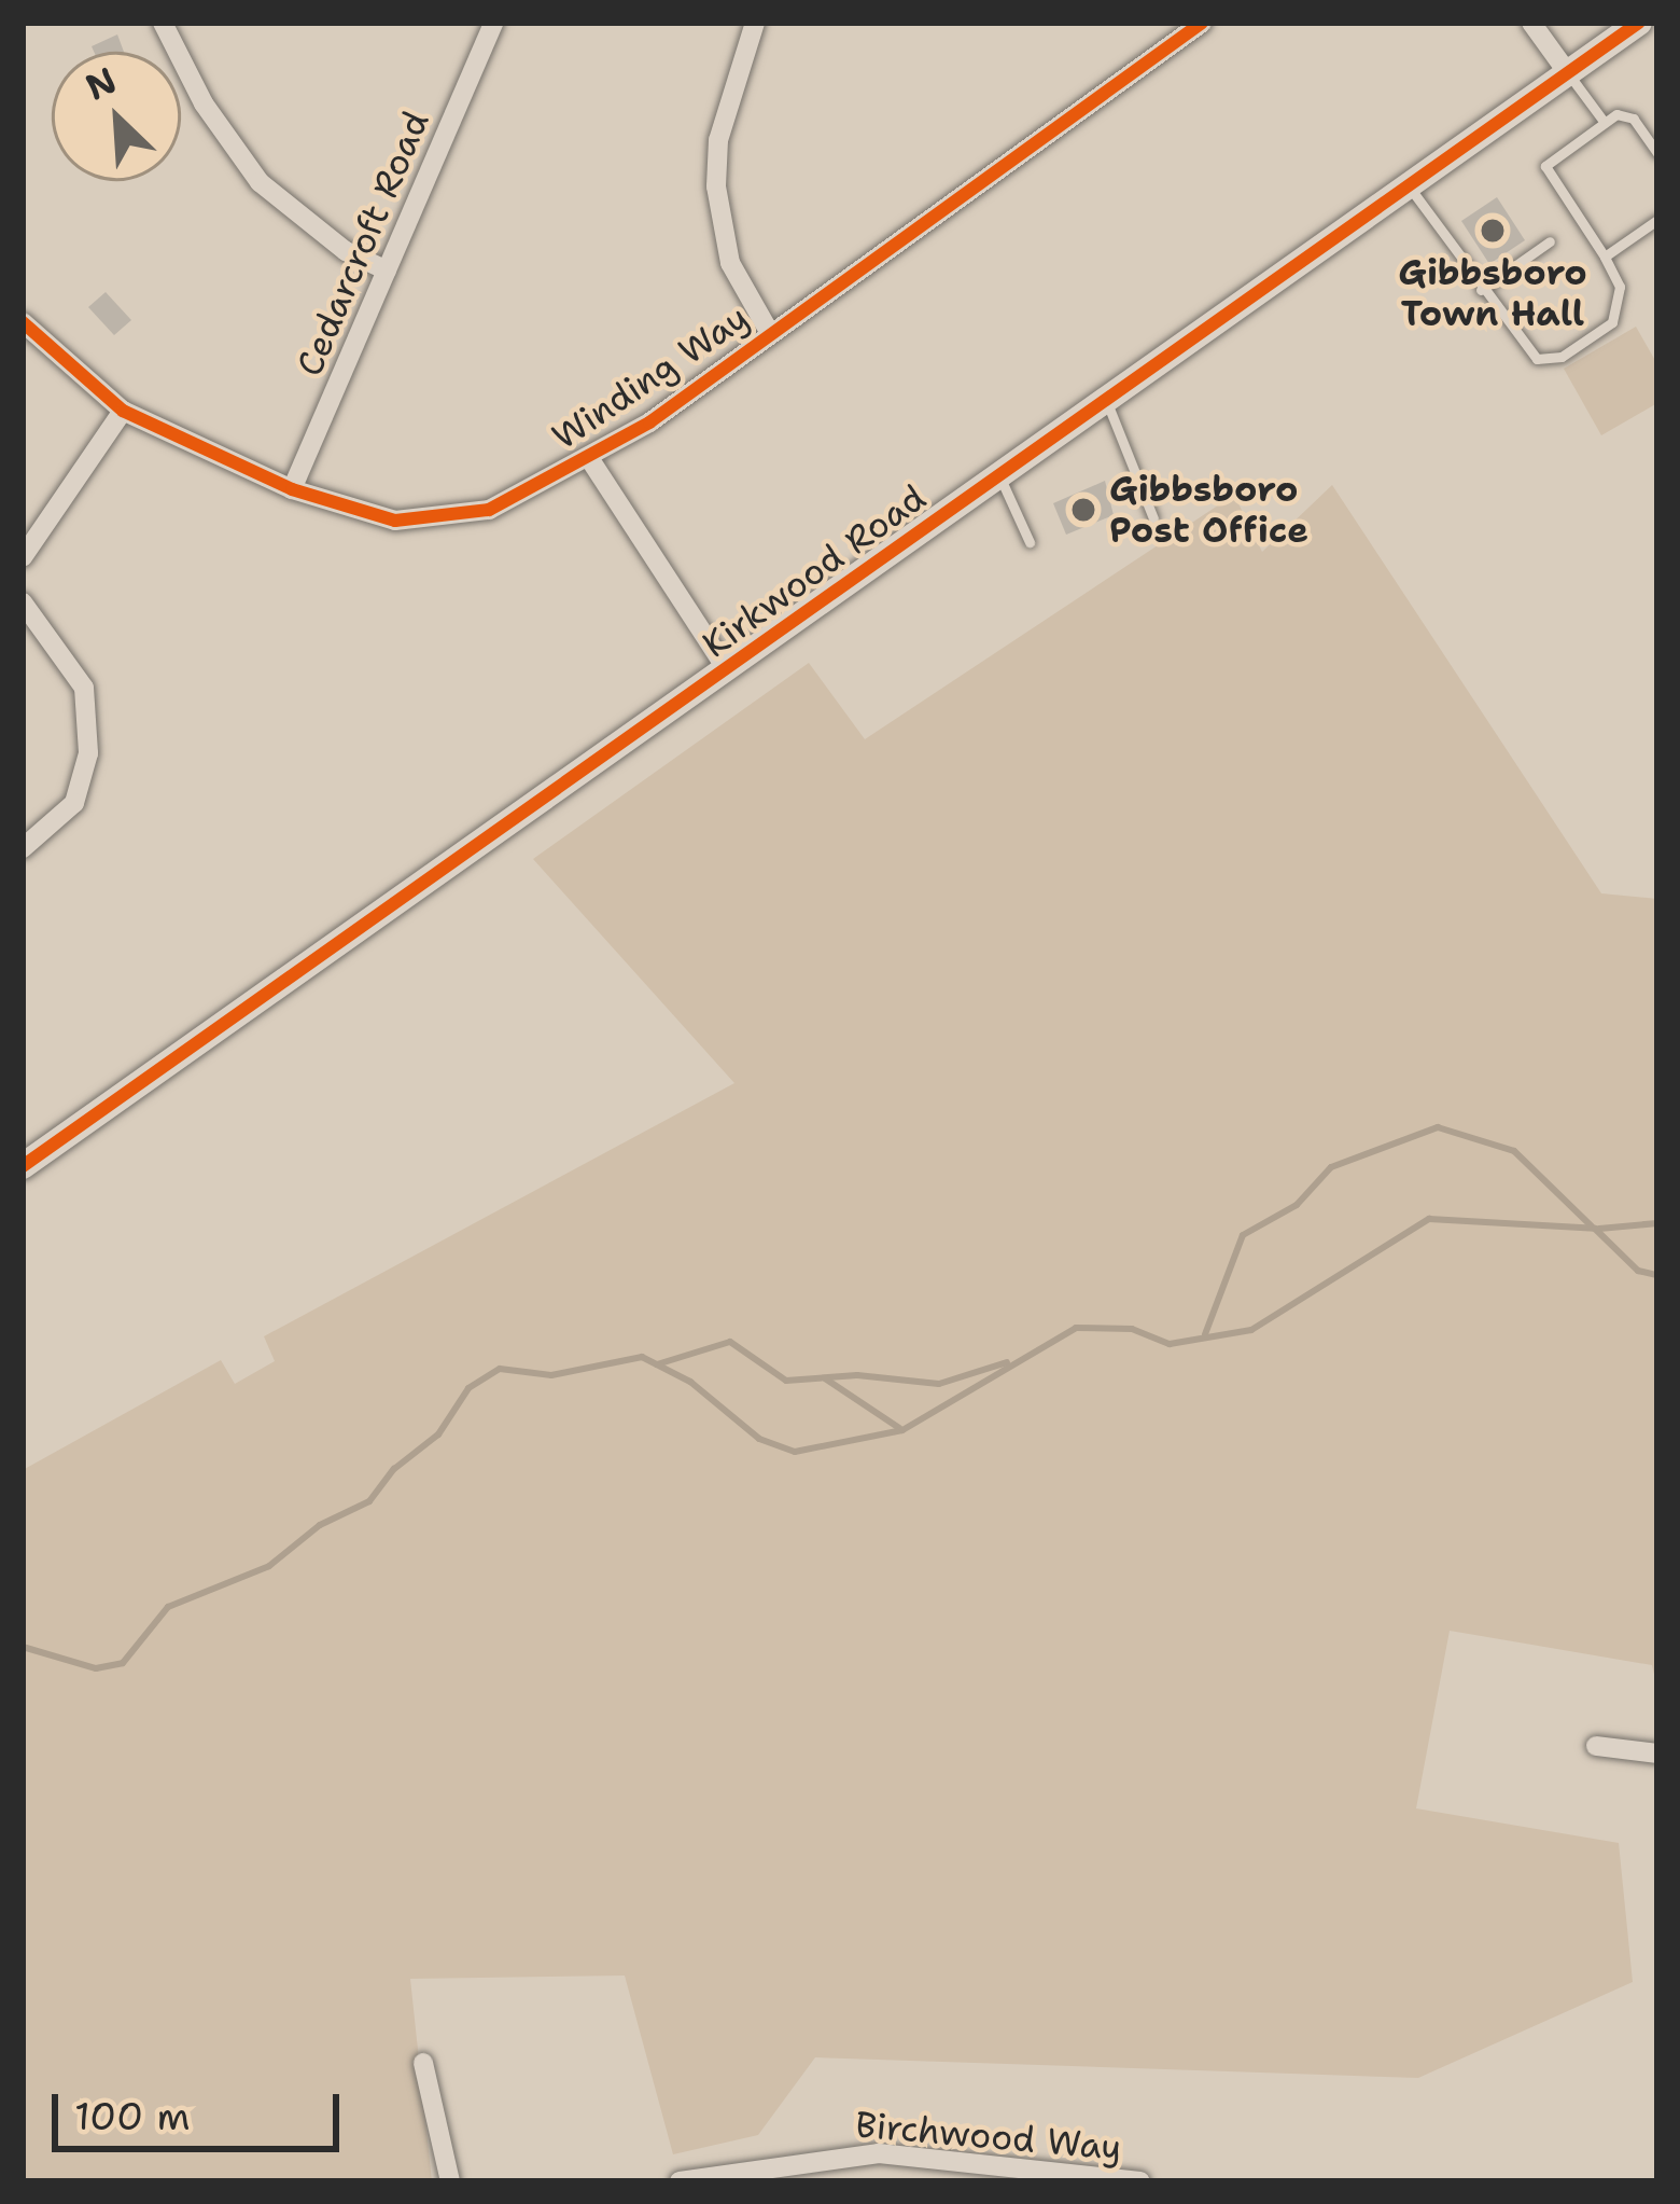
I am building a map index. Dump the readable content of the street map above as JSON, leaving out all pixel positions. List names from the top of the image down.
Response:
{
  "streets": {
    "street": [
      "Cedarcroft Road",
      "Winding Way",
      "Kirkwood Road",
      "Birchwood Way"
    ]
  },
  "crossings": [
    ["Cedarcroft Road", "Winding Way"]
  ],
  "places": ["Gibbsboro Town Hall", "Gibbsboro Post Office"],
  "scale_bar": "100 m",
  "north": "top left"
}
